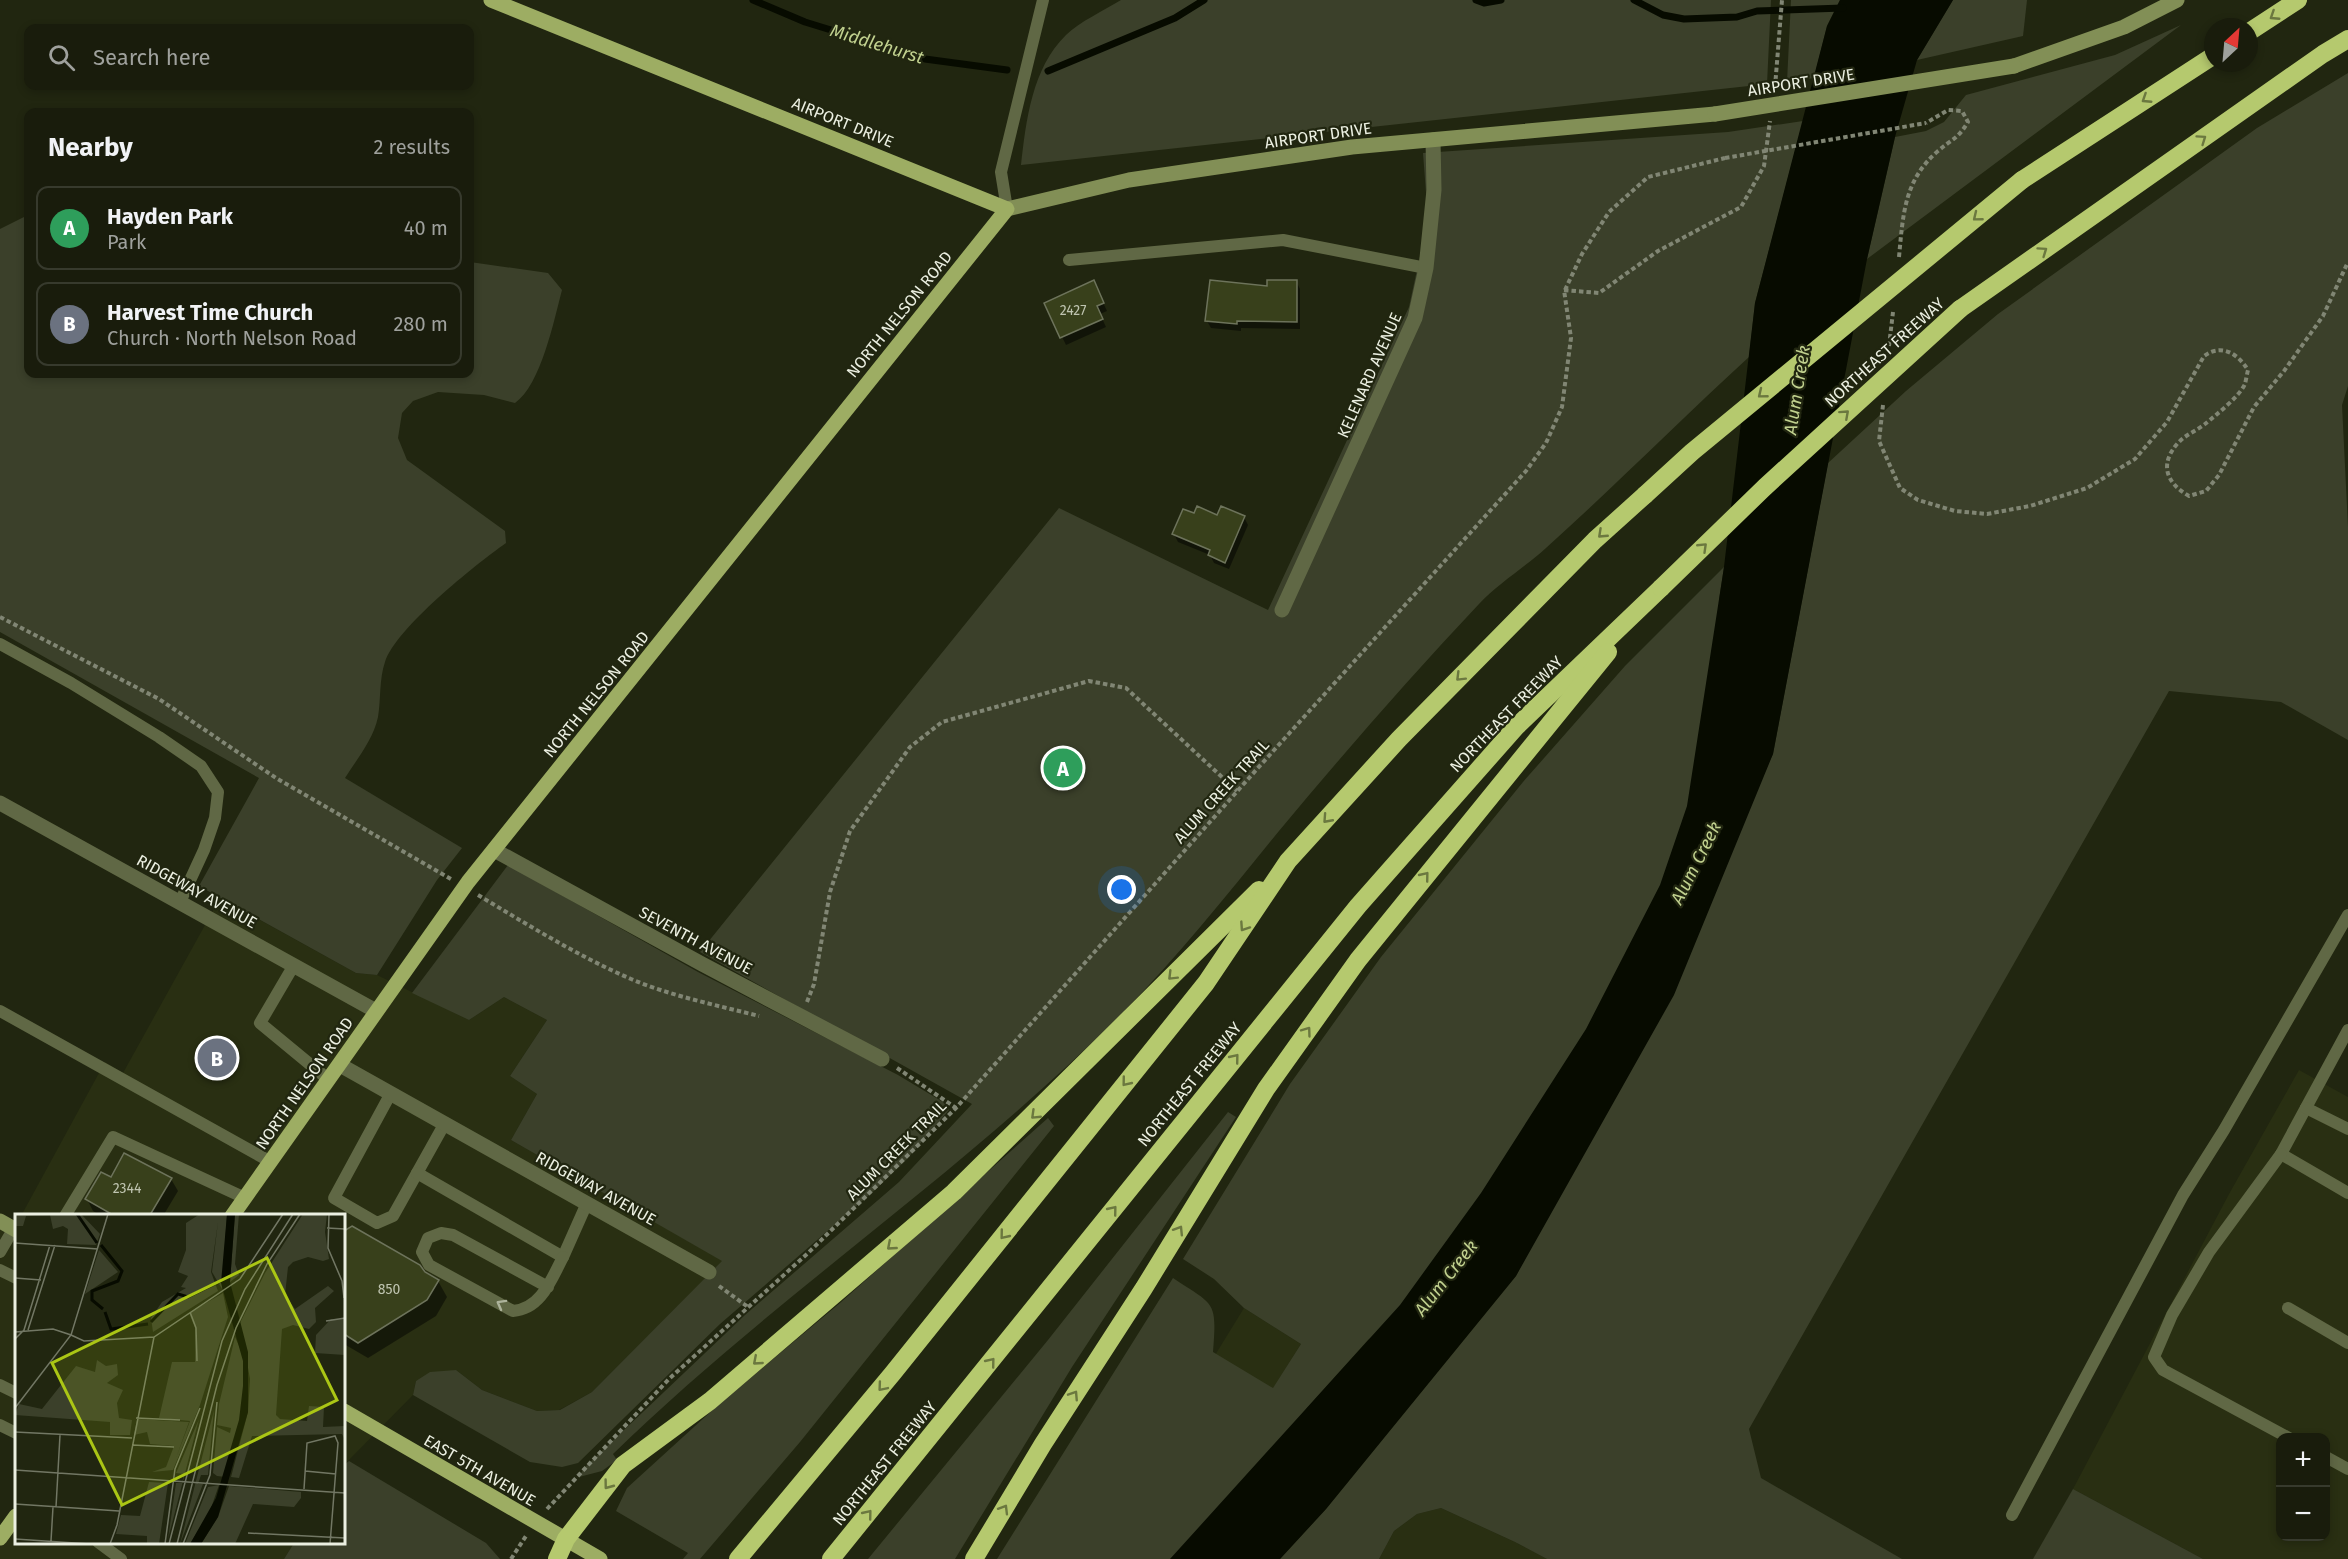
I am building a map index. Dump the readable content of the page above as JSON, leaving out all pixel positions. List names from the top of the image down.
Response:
{
  "streets": {
    "highway": ["NORTHEAST FREEWAY"],
    "main road": ["AIRPORT DRIVE", "NORTH NELSON ROAD", "EAST 5TH AVENUE"],
    "street": ["KELENARD AVENUE", "RIDGEWAY AVENUE", "SEVENTH AVENUE"],
    "path": ["ALUM CREEK TRAIL"]
  },
  "crossings": [
    ["AIRPORT DRIVE", "NORTH NELSON ROAD"],
    ["AIRPORT DRIVE", "KELENARD AVENUE"],
    ["NORTH NELSON ROAD", "RIDGEWAY AVENUE"],
    ["NORTH NELSON ROAD", "SEVENTH AVENUE"],
    ["ALUM CREEK TRAIL", "EAST 5TH AVENUE"]
  ],
  "water": ["Middlehurst", "Alum Creek"],
  "house_numbers": ["2427", "2344", "850"],
  "north": "top right",
  "page": {
    "search": "Search here",
    "heading": ["Nearby", "2 results"],
    "list": [
      {
        "mark": "A",
        "name": "Hayden Park",
        "note": "Park",
        "value": "40 m"
      },
      {
        "mark": "B",
        "name": "Harvest Time Church",
        "note": "Church · North Nelson Road",
        "value": "280 m"
      }
    ],
    "pins": ["A", "B"],
    "map_buttons": ["+", "−"]
  }
}
